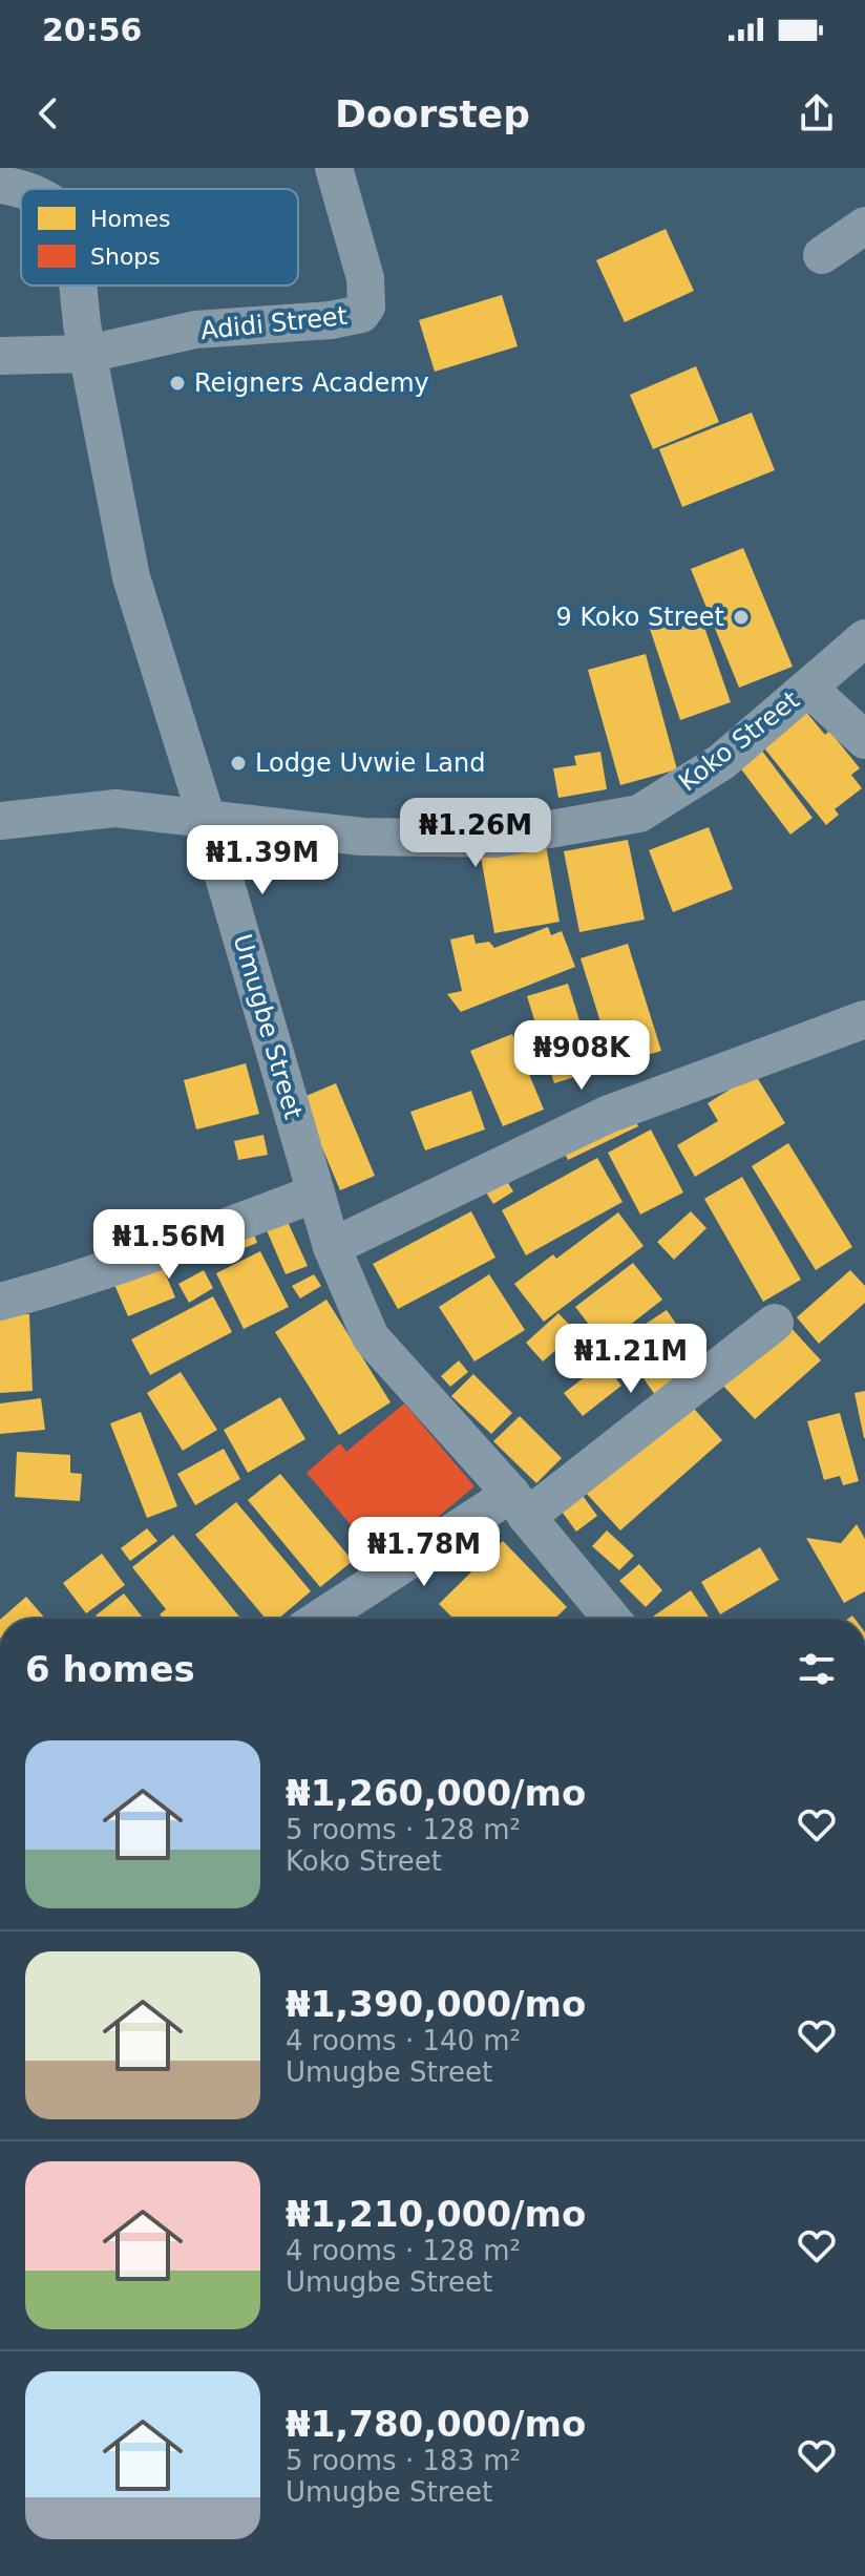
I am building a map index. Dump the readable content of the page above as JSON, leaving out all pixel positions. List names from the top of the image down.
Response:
{
  "streets": {
    "street": ["Adidi Street", "Koko Street", "Umugbe Street"]
  },
  "crossings": [
    ["Adidi Street", "Umugbe Street"],
    ["Koko Street", "Umugbe Street"]
  ],
  "places": ["Reigners Academy", "9 Koko Street", "Lodge Uvwie Land"],
  "legend": ["Homes", "Shops"],
  "page": {
    "status": "20:56",
    "header": "Doorstep",
    "price": [
      "₦1.26M",
      "₦1.39M",
      "₦908K",
      "₦1.56M",
      "₦1.21M",
      "₦1.78M"
    ],
    "heading": "6 homes",
    "list": [
      {
        "name": "₦1,260,000/mo",
        "note": "5 rooms · 128 m² · Koko Street"
      },
      {
        "name": "₦1,390,000/mo",
        "note": "4 rooms · 140 m² · Umugbe Street"
      },
      {
        "name": "₦1,210,000/mo",
        "note": "4 rooms · 128 m² · Umugbe Street"
      },
      {
        "name": "₦1,780,000/mo",
        "note": "5 rooms · 183 m² · Umugbe Street"
      }
    ]
  }
}
